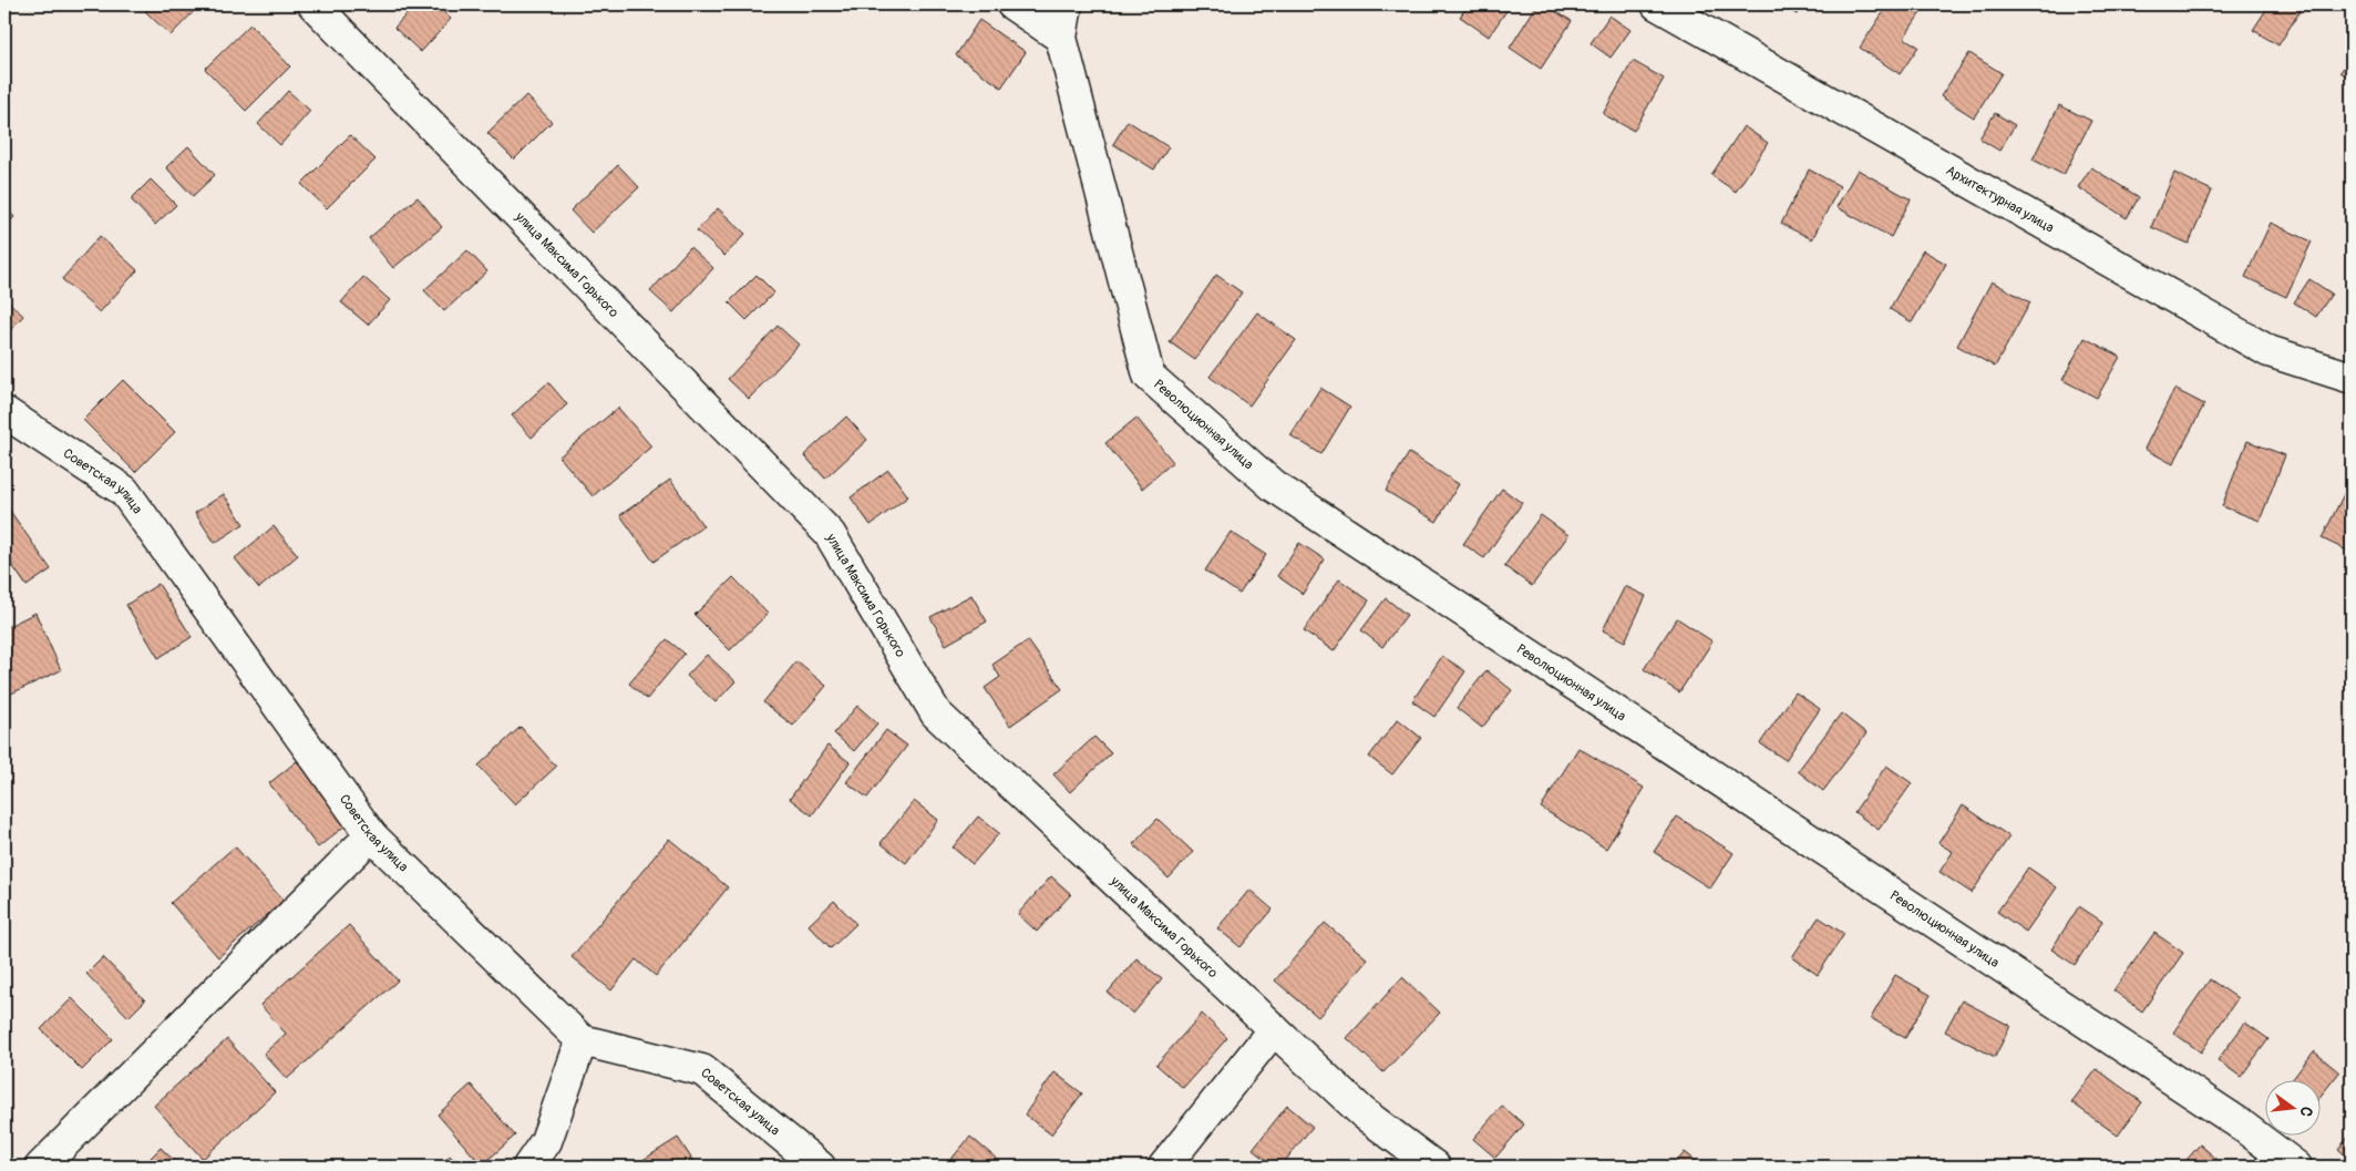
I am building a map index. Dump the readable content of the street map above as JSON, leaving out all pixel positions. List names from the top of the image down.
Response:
{
  "streets": {
    "street": [
      "Архитектурная улица",
      "улица Максима Горького",
      "Революционная улица",
      "Советская улица"
    ]
  },
  "north": "right"
}
